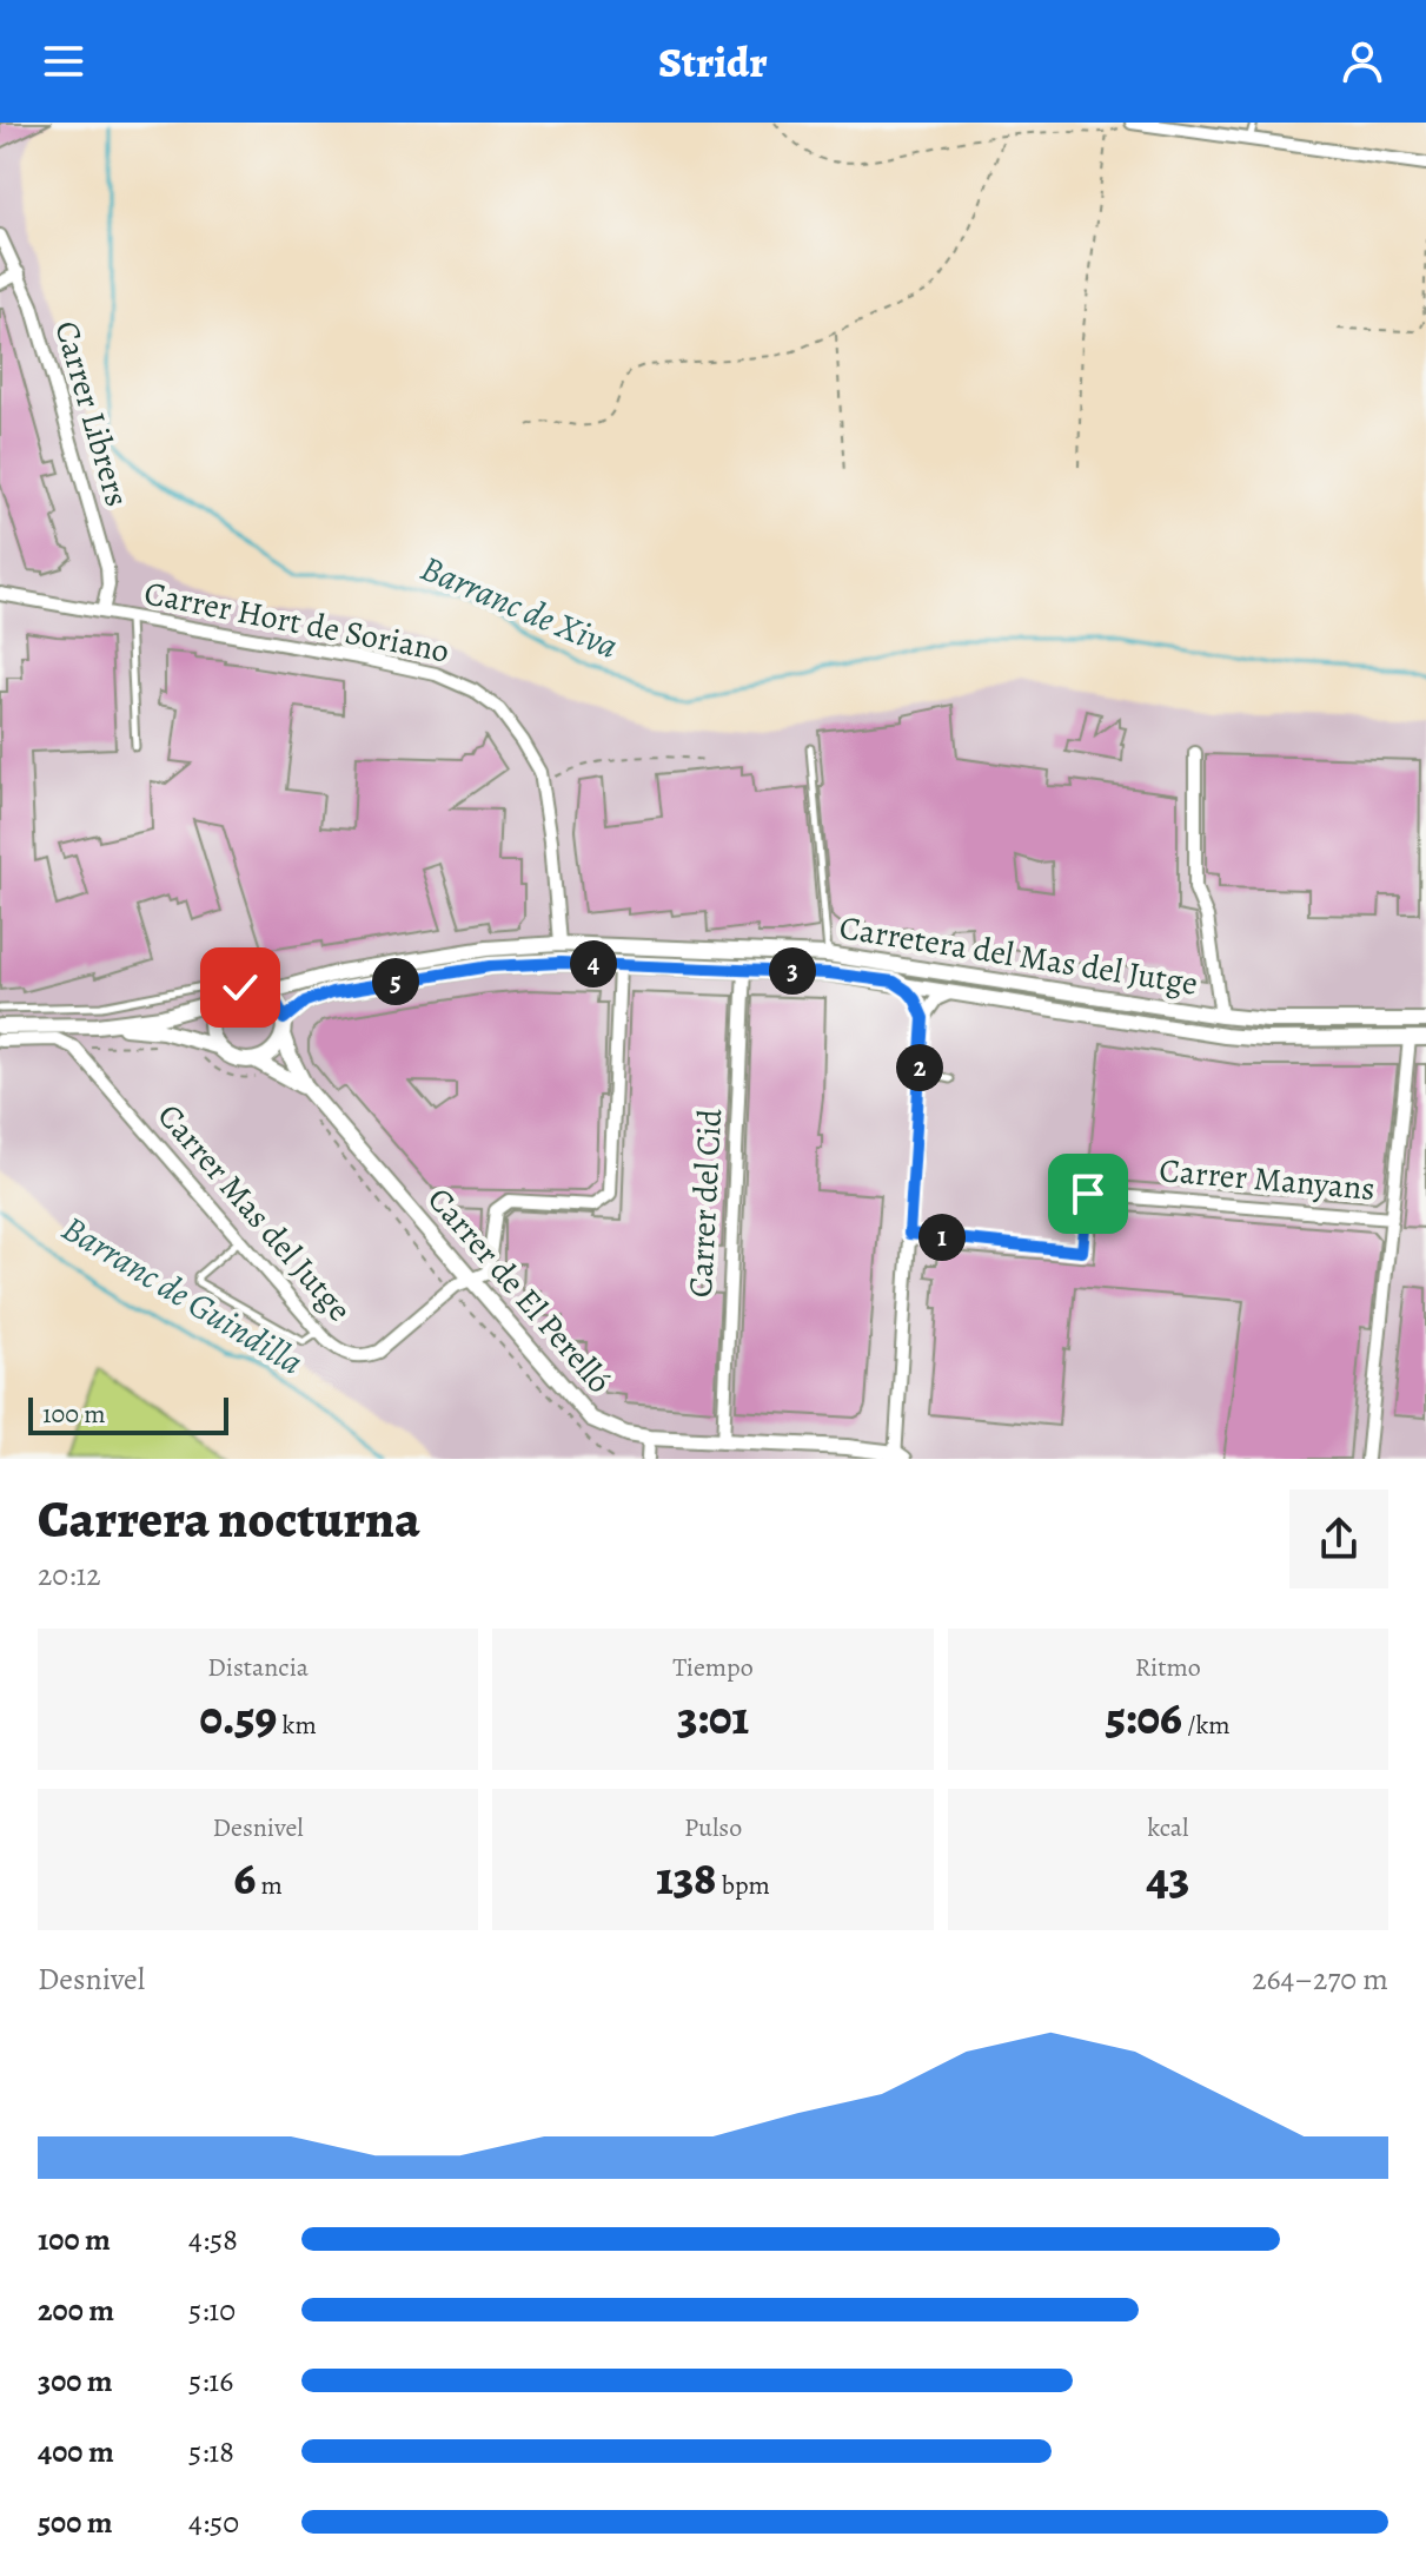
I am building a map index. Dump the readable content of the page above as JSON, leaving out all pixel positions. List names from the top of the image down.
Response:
{
  "streets": {
    "street": [
      "Carrer Librers",
      "Carrer Hort de Soriano",
      "Carretera del Mas del Jutge",
      "Carrer Manyans",
      "Carrer del Cid",
      "Carrer Mas del Jutge",
      "Carrer de El Perelló"
    ]
  },
  "crossings": [
    ["Carrer Librers", "Carrer Hort de Soriano"],
    ["Carrer Hort de Soriano", "Carretera del Mas del Jutge"],
    ["Carretera del Mas del Jutge", "Carrer del Cid"],
    ["Carrer del Cid", "Carrer de El Perelló"],
    ["Carrer Mas del Jutge", "Carrer de El Perelló"]
  ],
  "water": ["Barranc de Xiva", "Barranc de Guindilla"],
  "scale_bar": "100 m",
  "page": {
    "header": "Stridr",
    "pins": [
      "4",
      "3",
      "5",
      "2",
      "1"
    ],
    "scale": "100 m",
    "heading": ["Carrera nocturna", "20:12"],
    "stats": [
      ["Distancia", "0.59 km"],
      ["Tiempo", "3:01"],
      ["Ritmo", "5:06 /km"],
      ["Desnivel", "6 m"],
      ["Pulso", "138 bpm"],
      ["kcal", "43"]
    ],
    "chart": ["Desnivel", "264–270 m"],
    "list": [
      {
        "name": "100 m",
        "note": "4:58"
      },
      {
        "name": "200 m",
        "note": "5:10"
      },
      {
        "name": "300 m",
        "note": "5:16"
      },
      {
        "name": "400 m",
        "note": "5:18"
      },
      {
        "name": "500 m",
        "note": "4:50"
      }
    ]
  }
}
